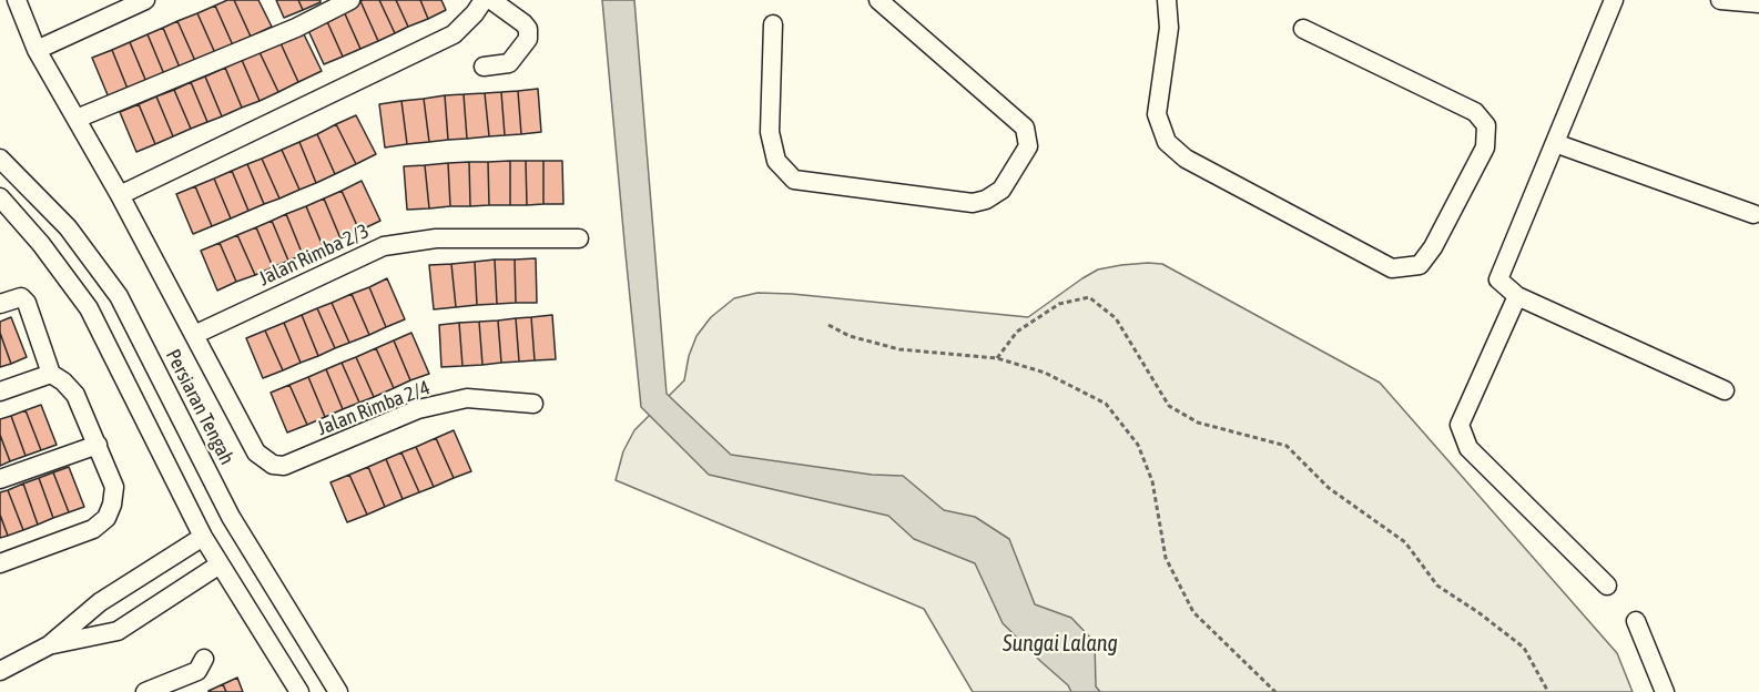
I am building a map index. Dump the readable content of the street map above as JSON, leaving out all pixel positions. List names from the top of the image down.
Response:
{
  "streets": {
    "street": ["Jalan Rimba 2/3", "Persiaran Tengah", "Jalan Rimba 2/4"]
  },
  "crossings": [
    ["Jalan Rimba 2/3", "Jalan Rimba 2/4"]
  ],
  "water": ["Sungai Lalang"]
}
